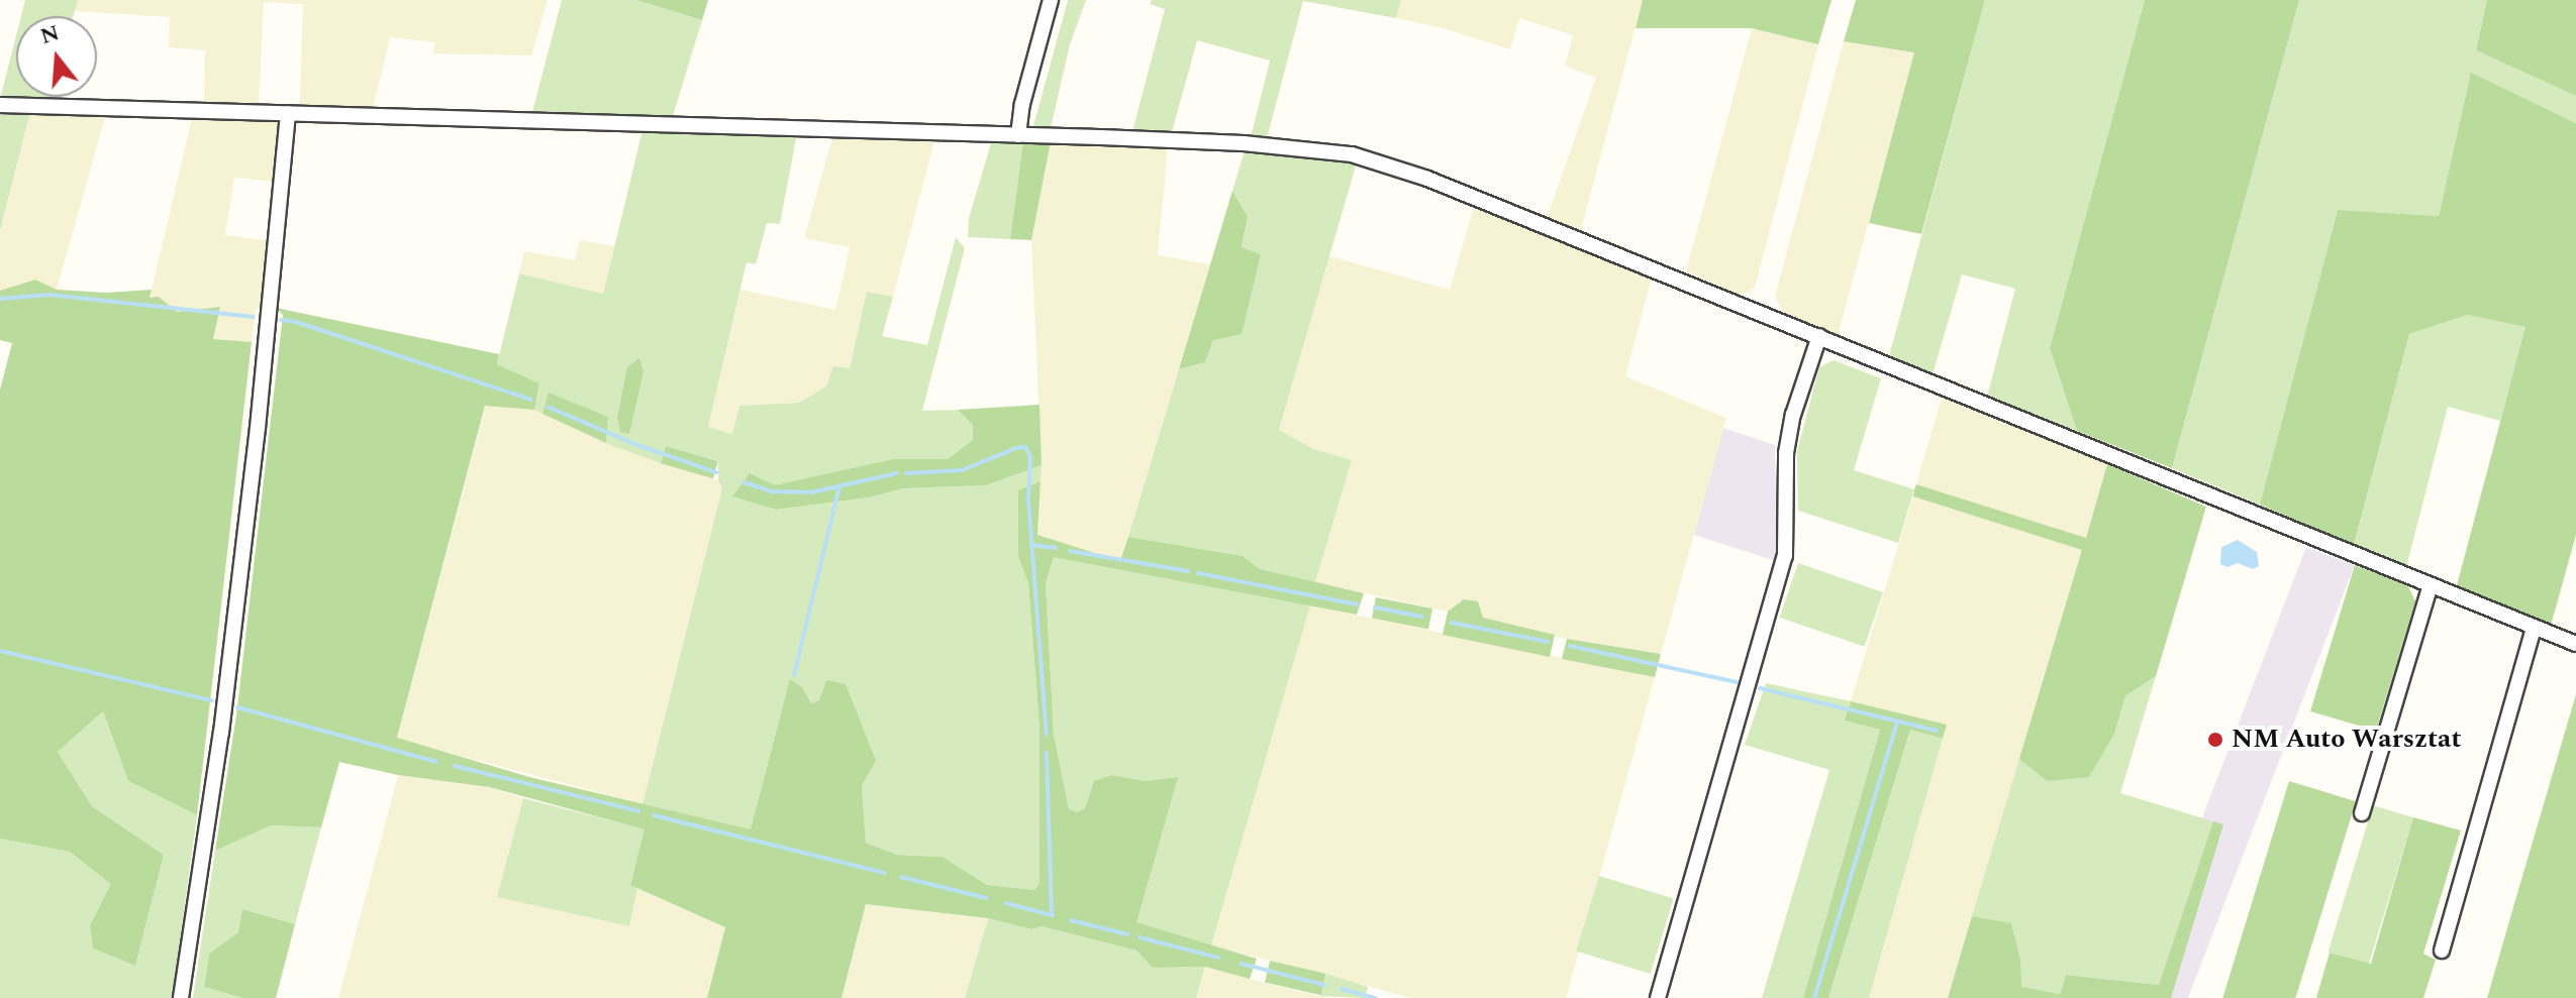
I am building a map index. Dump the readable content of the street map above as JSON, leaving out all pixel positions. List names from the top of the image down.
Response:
{
  "places": ["NM Auto Warsztat"],
  "north": "top"
}
